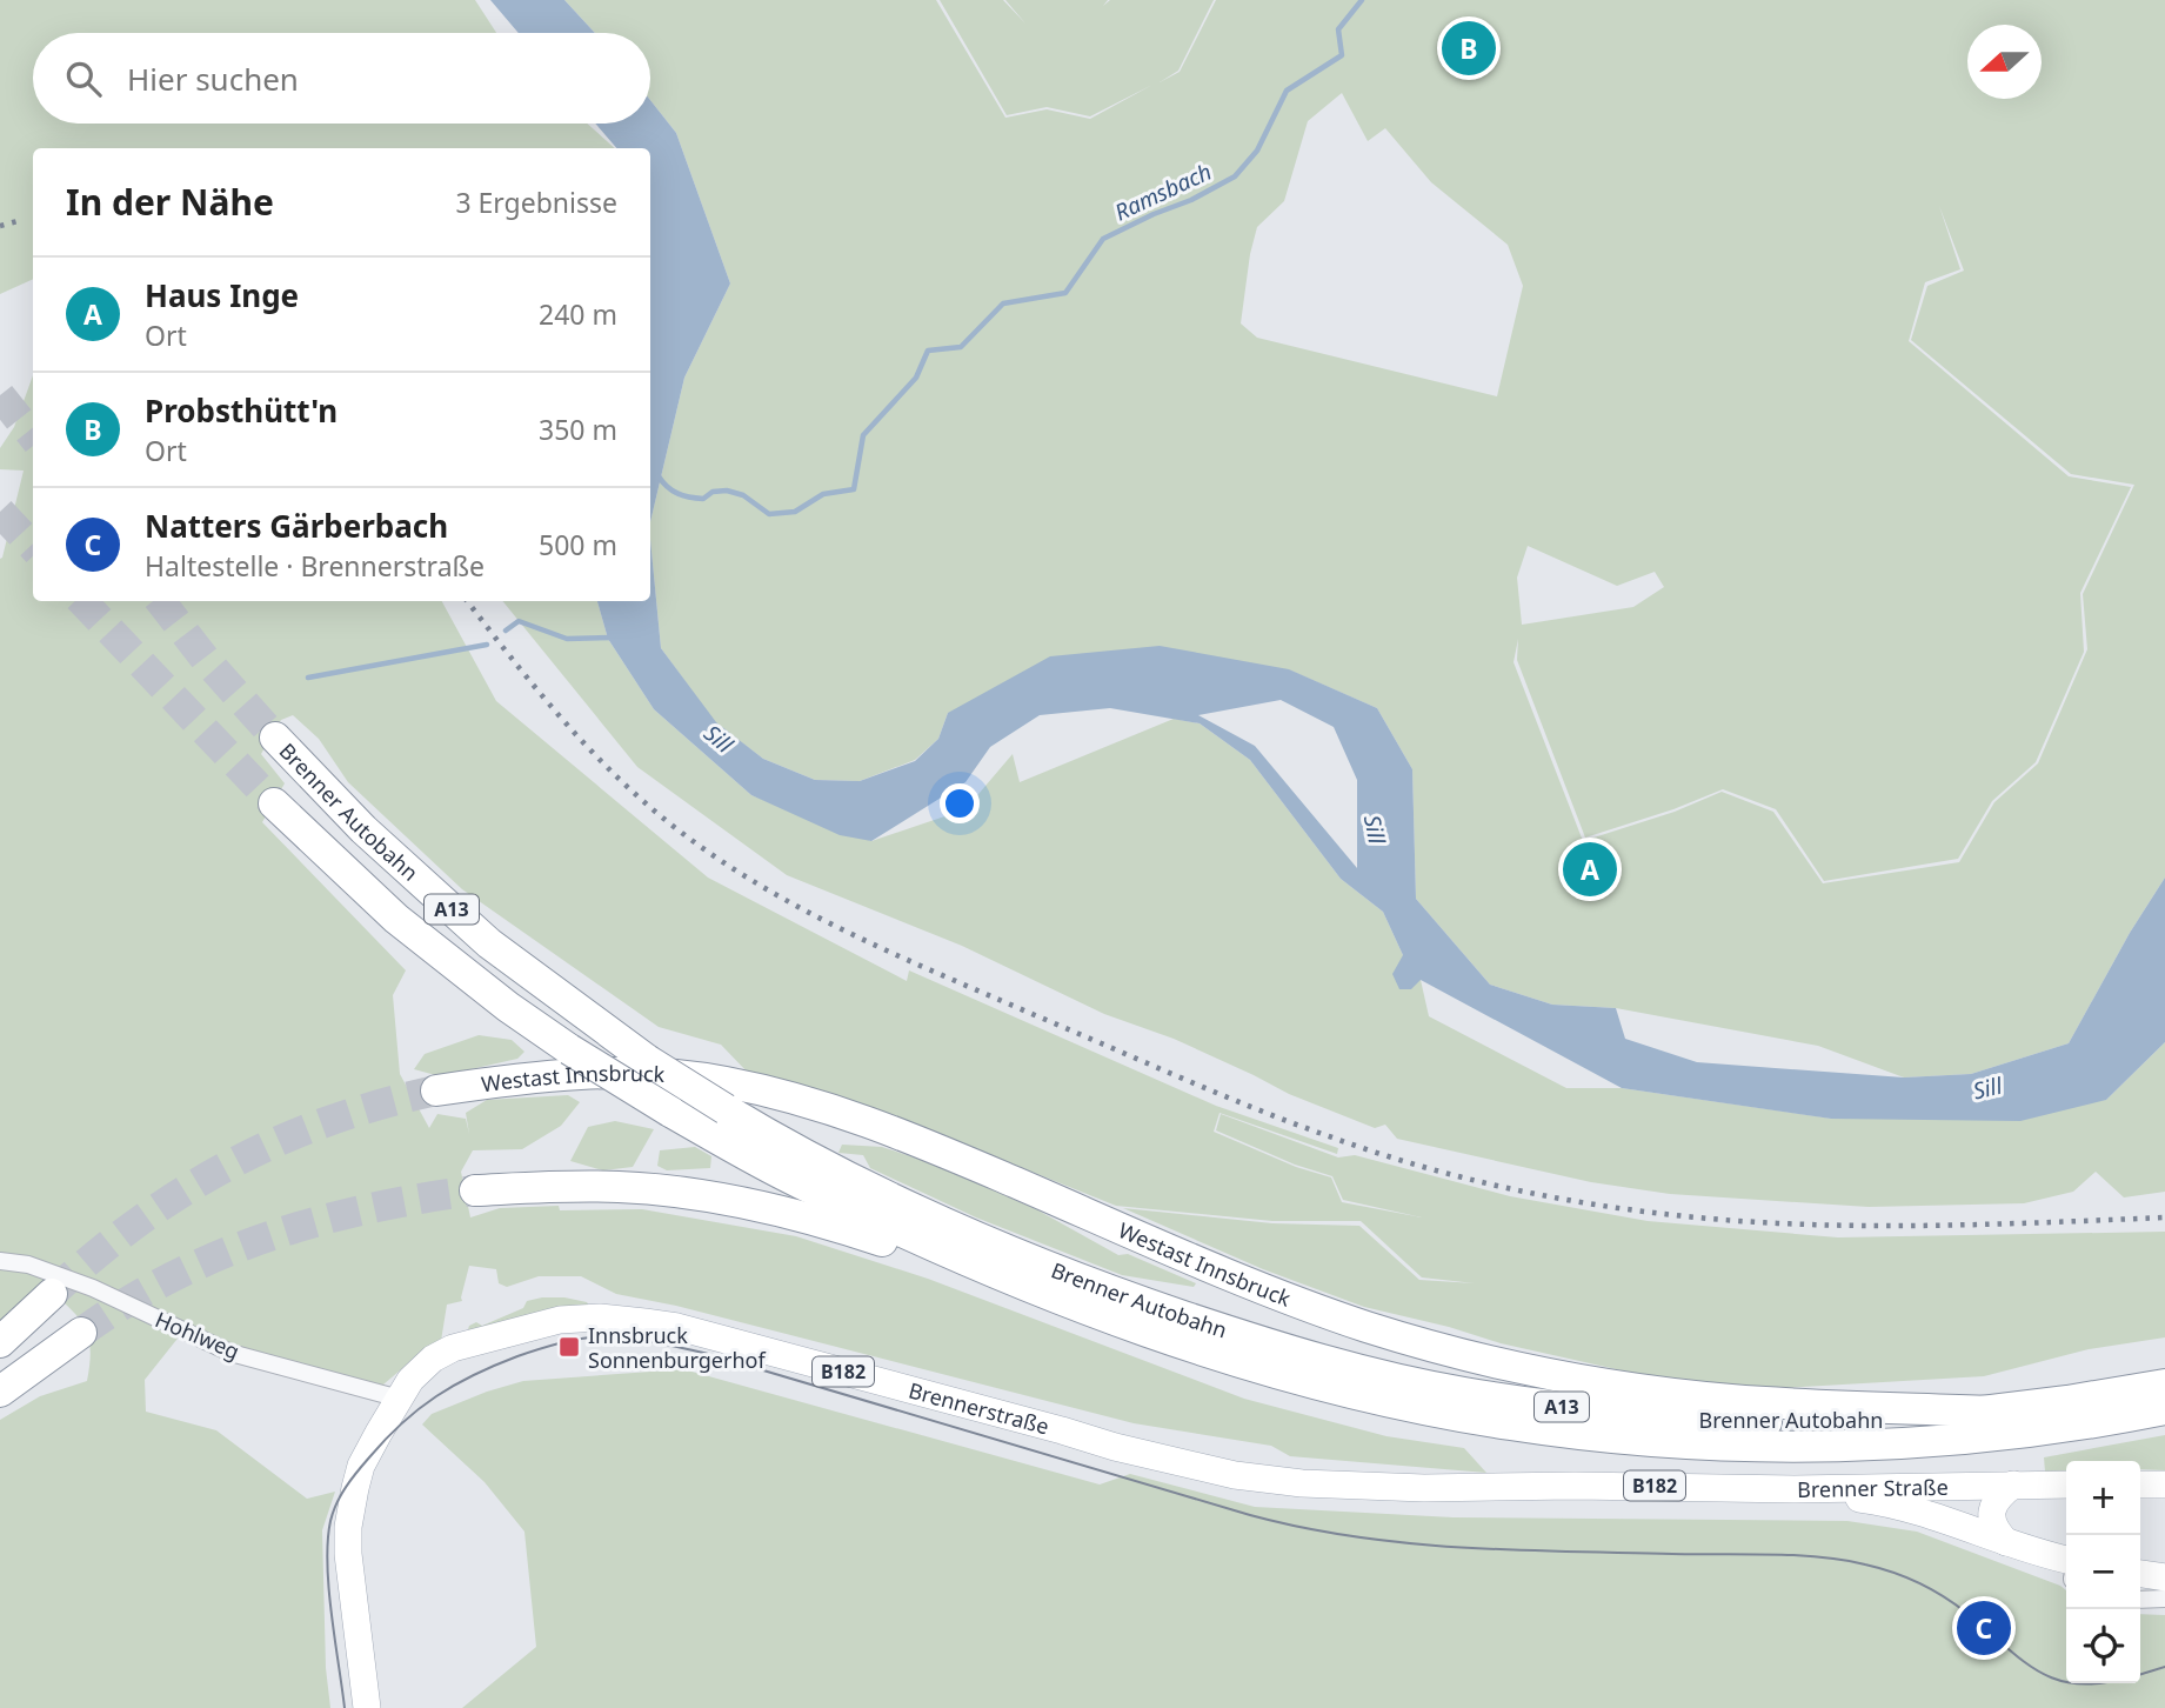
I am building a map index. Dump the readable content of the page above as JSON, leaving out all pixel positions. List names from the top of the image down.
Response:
{
  "streets": {
    "highway": ["Brenner Autobahn", "A13", "Westast Innsbruck"],
    "main road": ["B182", "Brennerstraße", "Brenner Straße"],
    "street": ["Hohlweg"]
  },
  "crossings": [
    ["Brenner Autobahn", "A13"],
    ["Brenner Autobahn", "Westast Innsbruck"],
    ["Hohlweg", "Brennerstraße"],
    ["B182", "Brenner Straße"],
    ["Brennerstraße", "Brenner Straße"]
  ],
  "water": ["Ramsbach", "Sill"],
  "places": {
    "transit": ["Innsbruck Sonnenburgerhof"]
  },
  "north": "left",
  "page": {
    "pins": ["B", "A", "C"],
    "search": "Hier suchen",
    "heading": ["In der Nähe", "3 Ergebnisse"],
    "list": [
      {
        "mark": "A",
        "name": "Haus Inge",
        "note": "Ort",
        "value": "240 m"
      },
      {
        "mark": "B",
        "name": "Probsthütt'n",
        "note": "Ort",
        "value": "350 m"
      },
      {
        "mark": "C",
        "name": "Natters Gärberbach",
        "note": "Haltestelle · Brennerstraße",
        "value": "500 m"
      }
    ],
    "map_buttons": ["+", "−"]
  }
}
